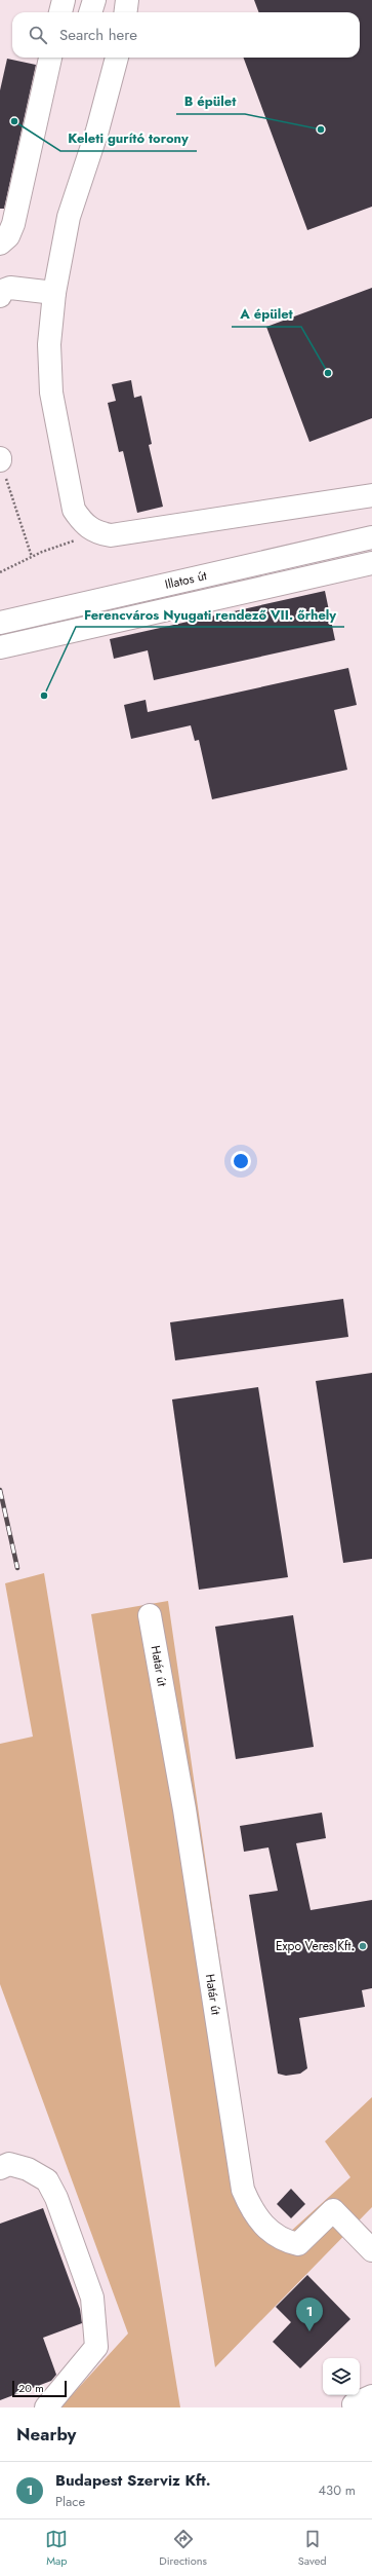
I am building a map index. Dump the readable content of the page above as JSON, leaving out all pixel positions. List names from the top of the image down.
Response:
{
  "streets": {
    "street": ["Illatos út", "Határ út"]
  },
  "places": [
    "Keleti gurító torony",
    "B épület",
    "A épület",
    "Ferencváros Nyugati rendező VII. őrhely",
    "Expo Veres Kft."
  ],
  "scale_bar": "20 m",
  "page": {
    "search": "Search here",
    "pins": "1",
    "scale": "20 m",
    "heading": "Nearby",
    "list": [
      {
        "mark": "1",
        "name": "Budapest Szerviz Kft.",
        "note": "Place",
        "value": "430 m"
      }
    ],
    "nav": ["Map", "Directions", "Saved"]
  }
}
